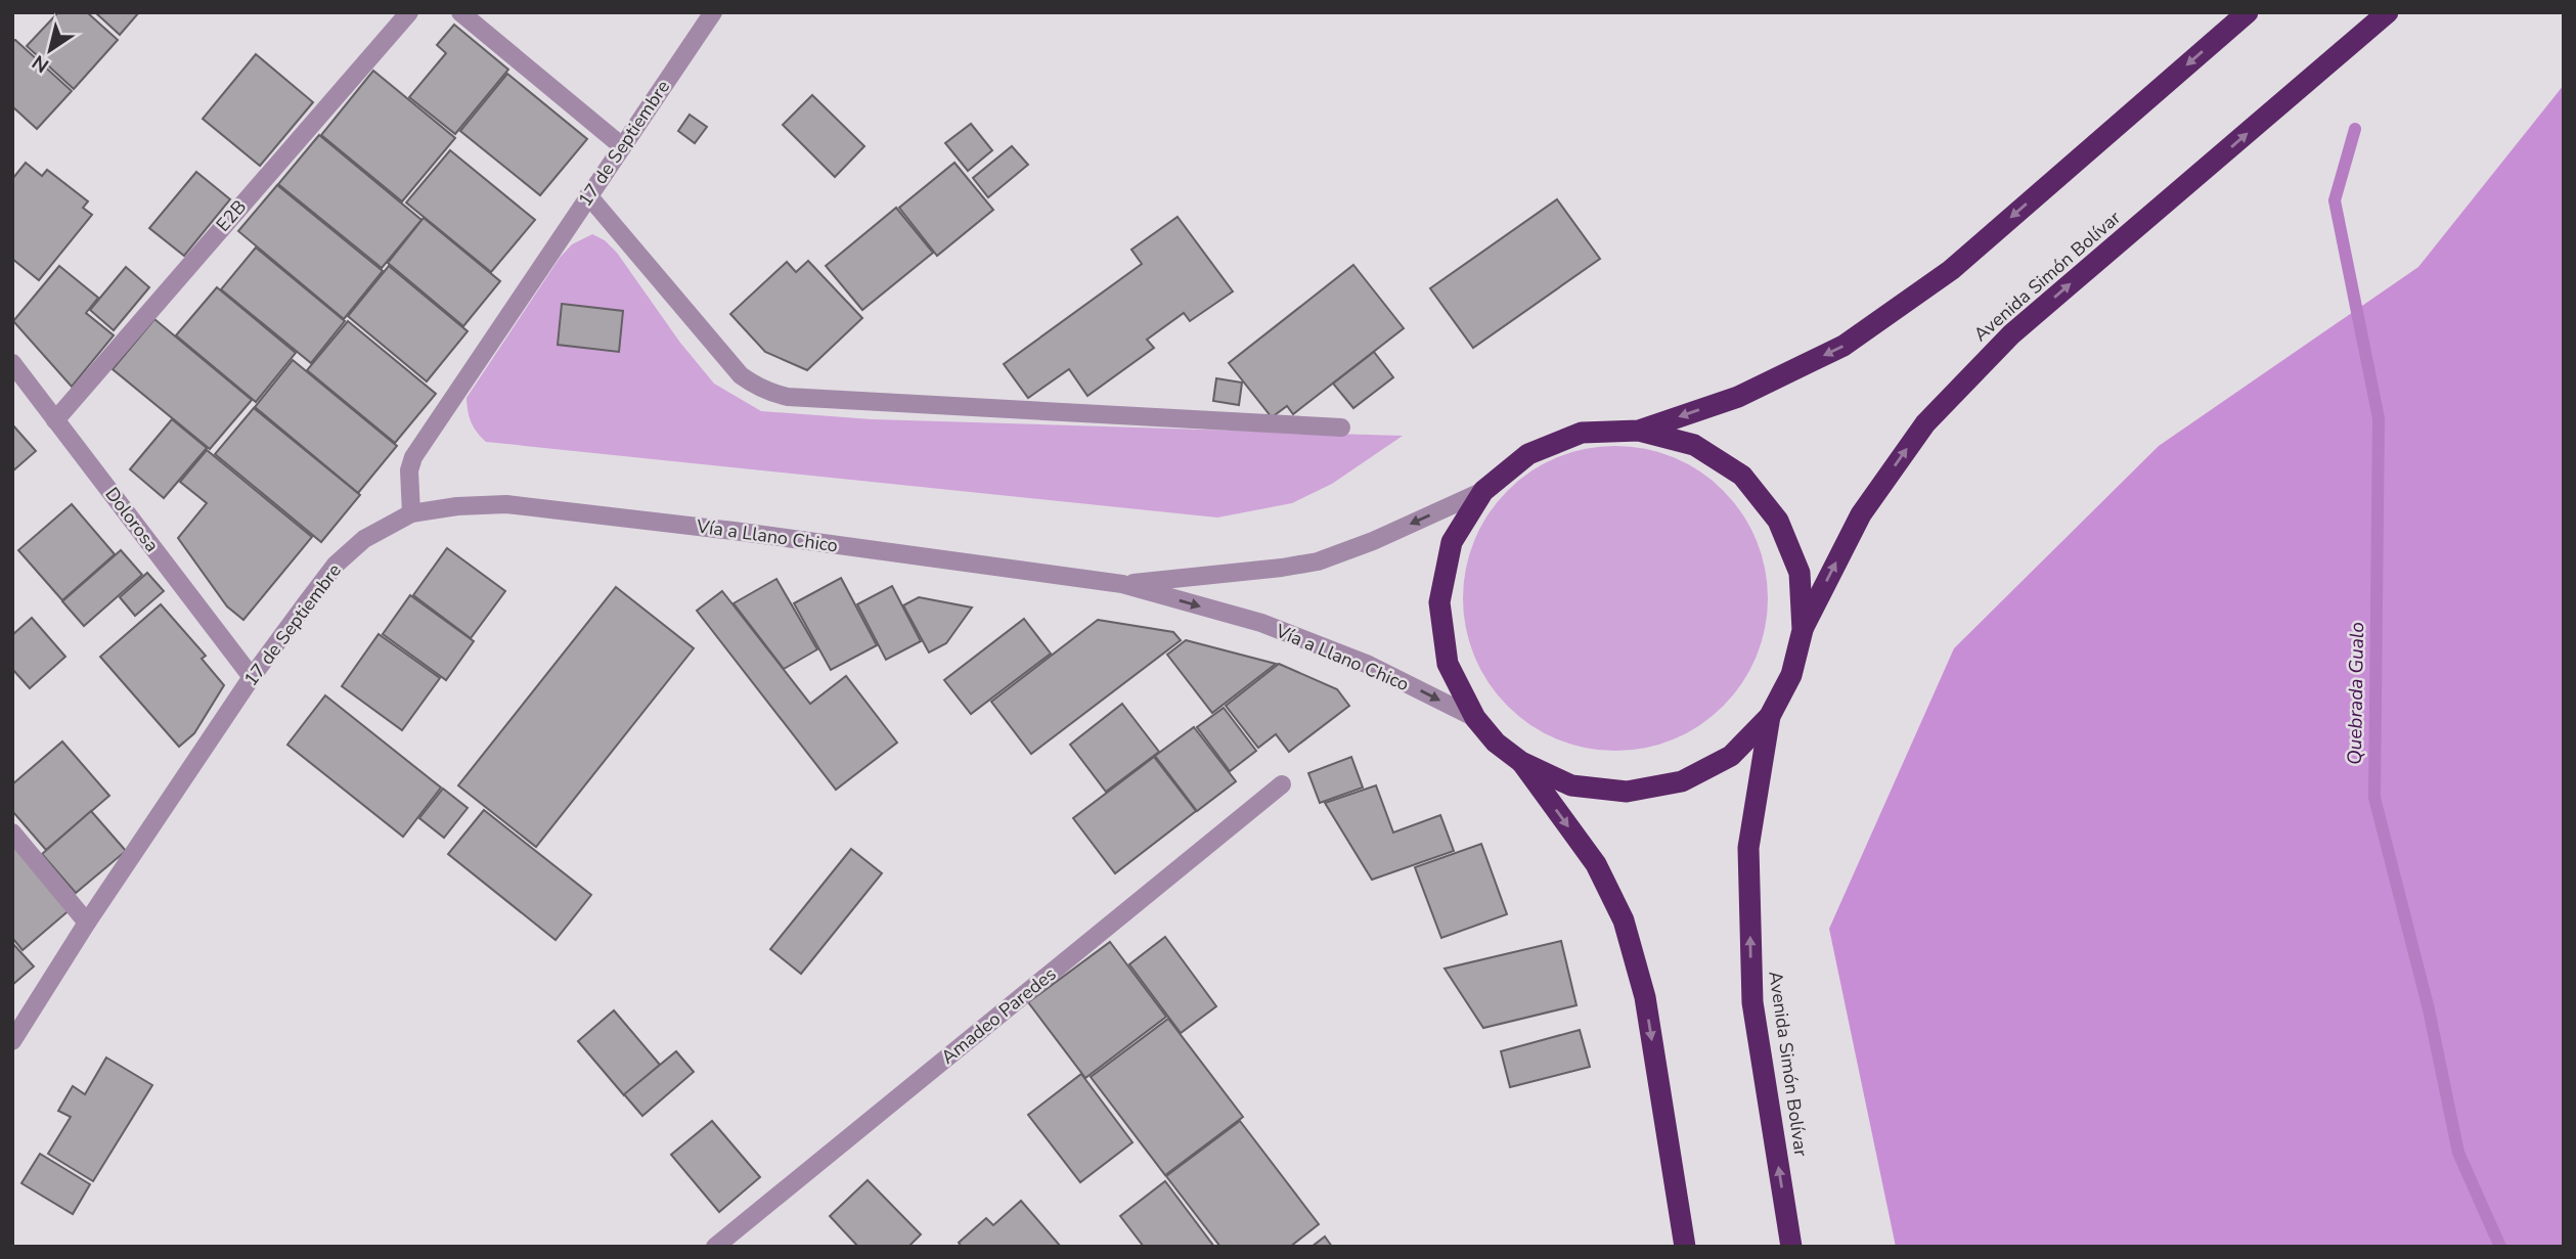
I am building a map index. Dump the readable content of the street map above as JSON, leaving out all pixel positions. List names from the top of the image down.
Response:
{
  "streets": {
    "highway": ["Avenida Simón Bolívar"],
    "street": [
      "17 de Septiembre",
      "E2B",
      "Dolorosa",
      "Vía a Llano Chico",
      "Amadeo Paredes"
    ]
  },
  "crossings": [
    ["17 de Septiembre", "Dolorosa"],
    ["17 de Septiembre", "Vía a Llano Chico"],
    ["E2B", "Dolorosa"]
  ],
  "one_way": ["Avenida Simón Bolívar"],
  "water": ["Quebrada Gualo"],
  "north": "bottom left"
}
